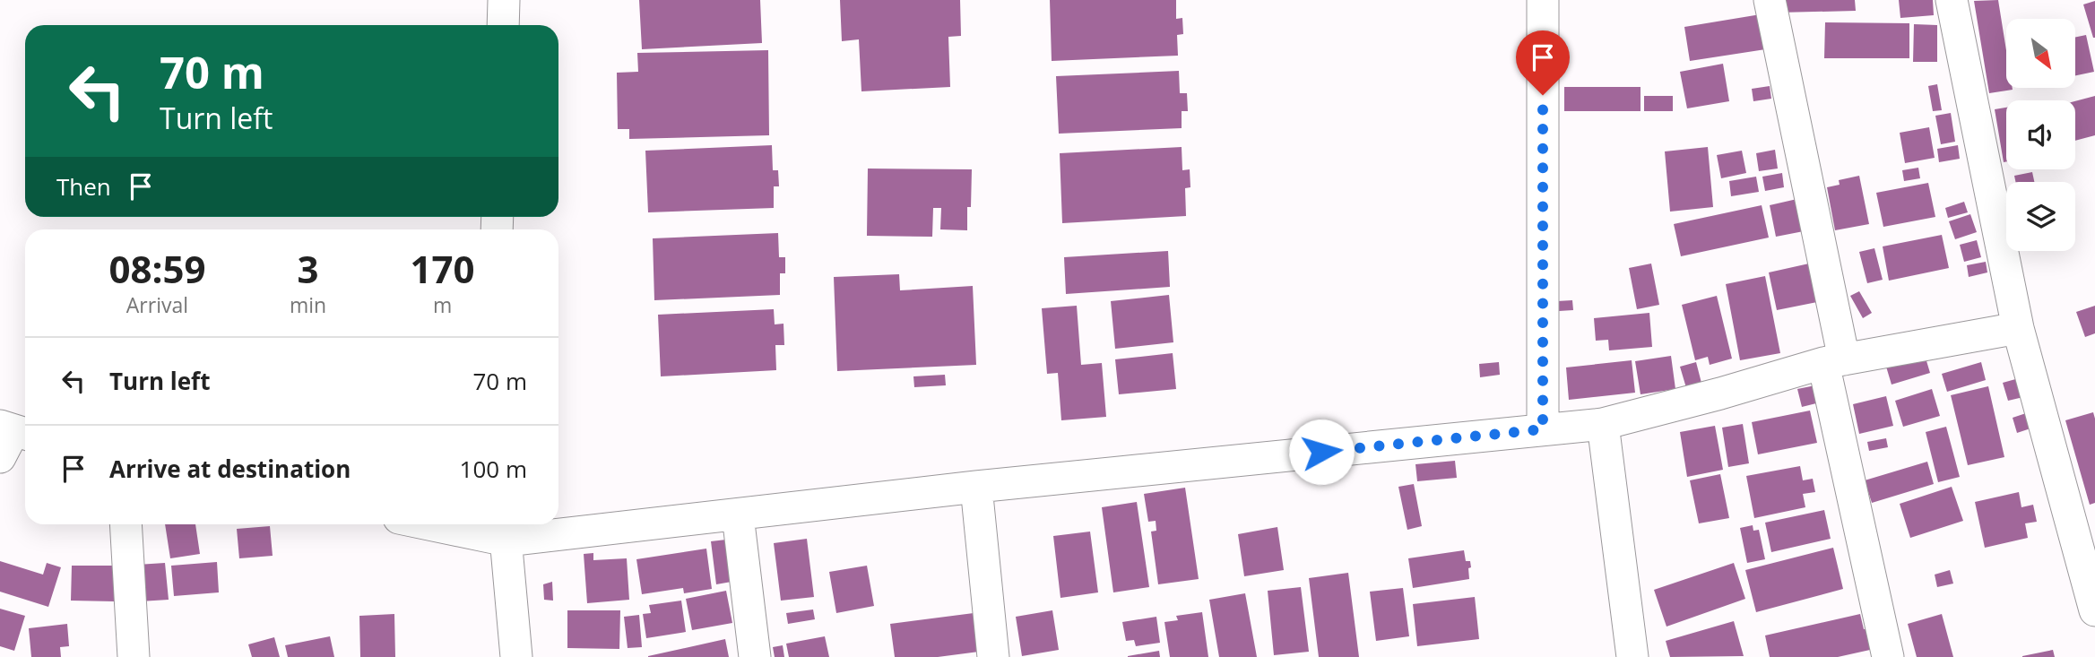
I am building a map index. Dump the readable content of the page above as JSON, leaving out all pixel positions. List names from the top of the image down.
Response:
{
  "north": "bottom right",
  "page": {
    "turn": ["70 m", "Turn left"],
    "then": "Then",
    "eta": [
      "08:59",
      "Arrival",
      "3",
      "min",
      "170",
      "m"
    ],
    "list": [
      {
        "name": "Turn left",
        "value": "70 m"
      },
      {
        "name": "Arrive at destination",
        "value": "100 m"
      }
    ]
  }
}
